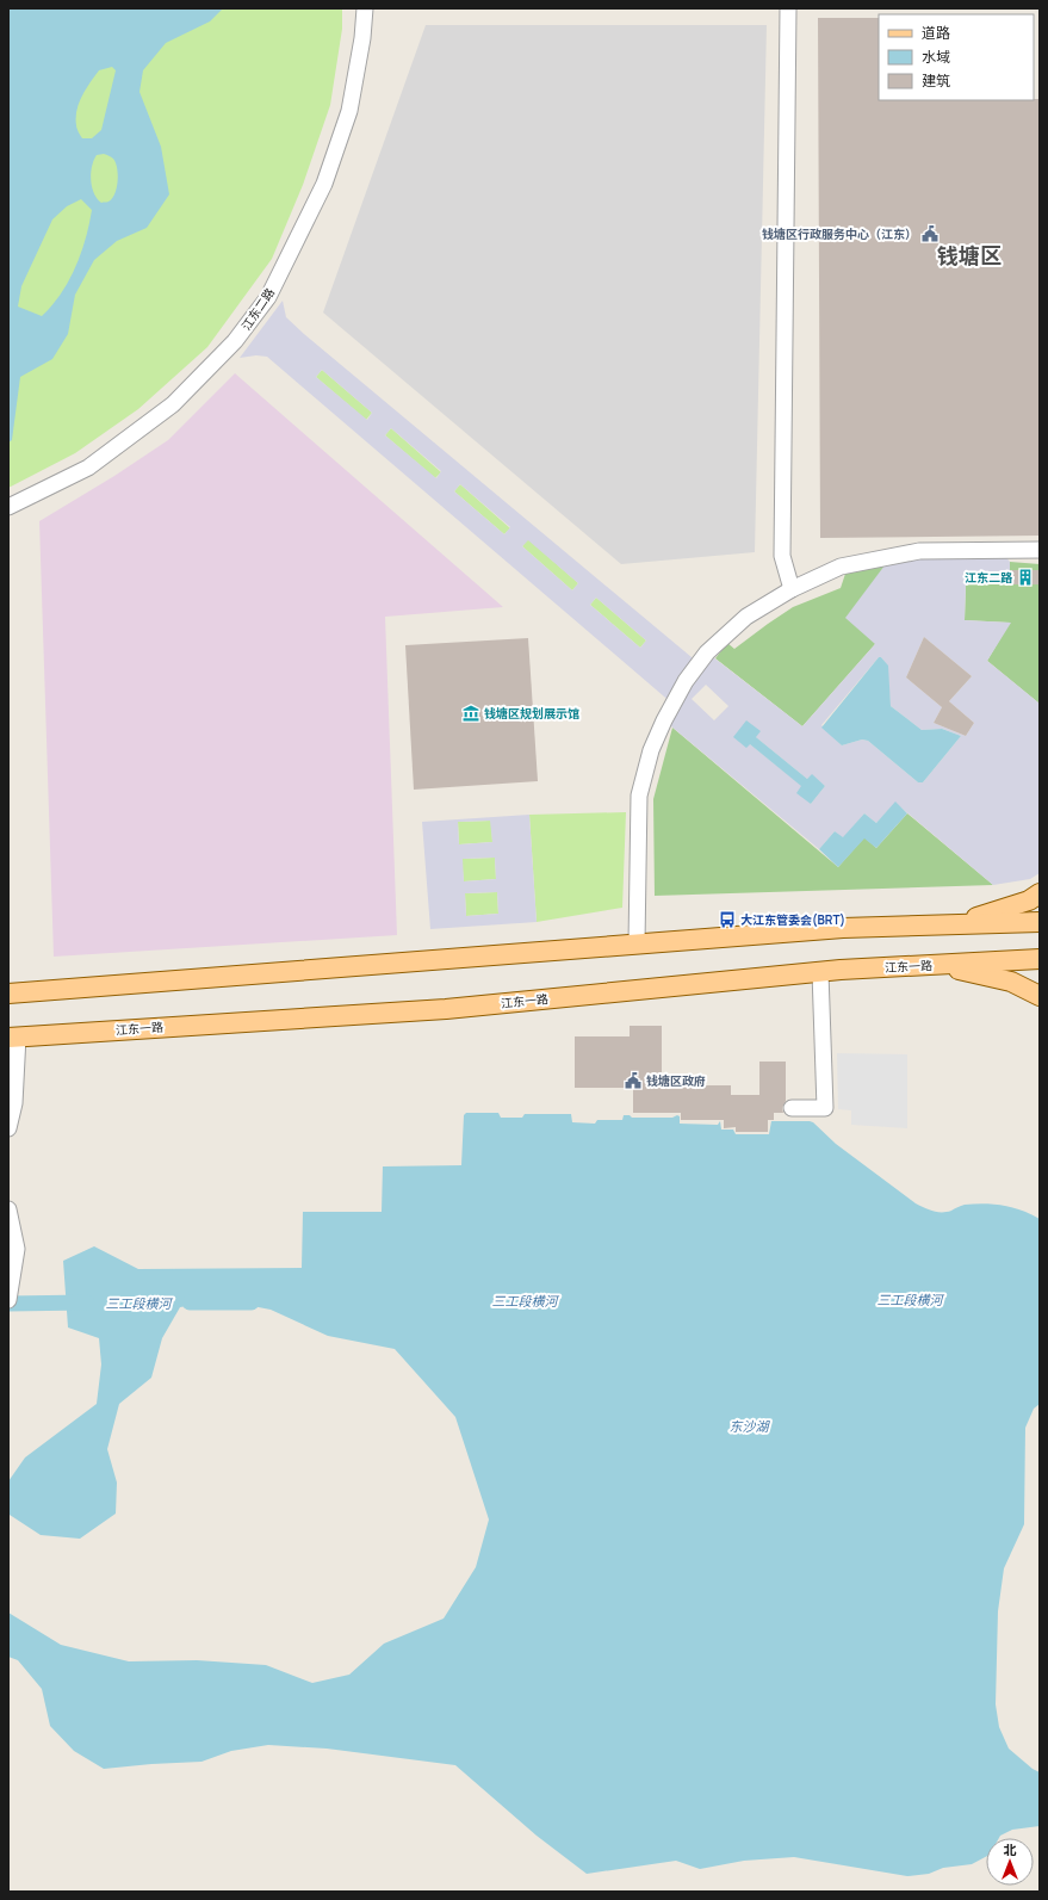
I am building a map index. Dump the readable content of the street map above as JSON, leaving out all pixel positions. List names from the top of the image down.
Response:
{
  "streets": {
    "main road": ["江东一路"],
    "street": ["江东二路"]
  },
  "districts": ["钱塘区"],
  "water": ["三工段横河", "东沙湖"],
  "places": {
    "public building": ["钱塘区行政服务中心（江东）", "钱塘区政府"],
    "building": ["江东二路"],
    "museum": ["钱塘区规划展示馆"],
    "bus stop": ["大江东管委会(BRT)"]
  },
  "legend": ["道路", "水域", "建筑"],
  "north": "top"
}
